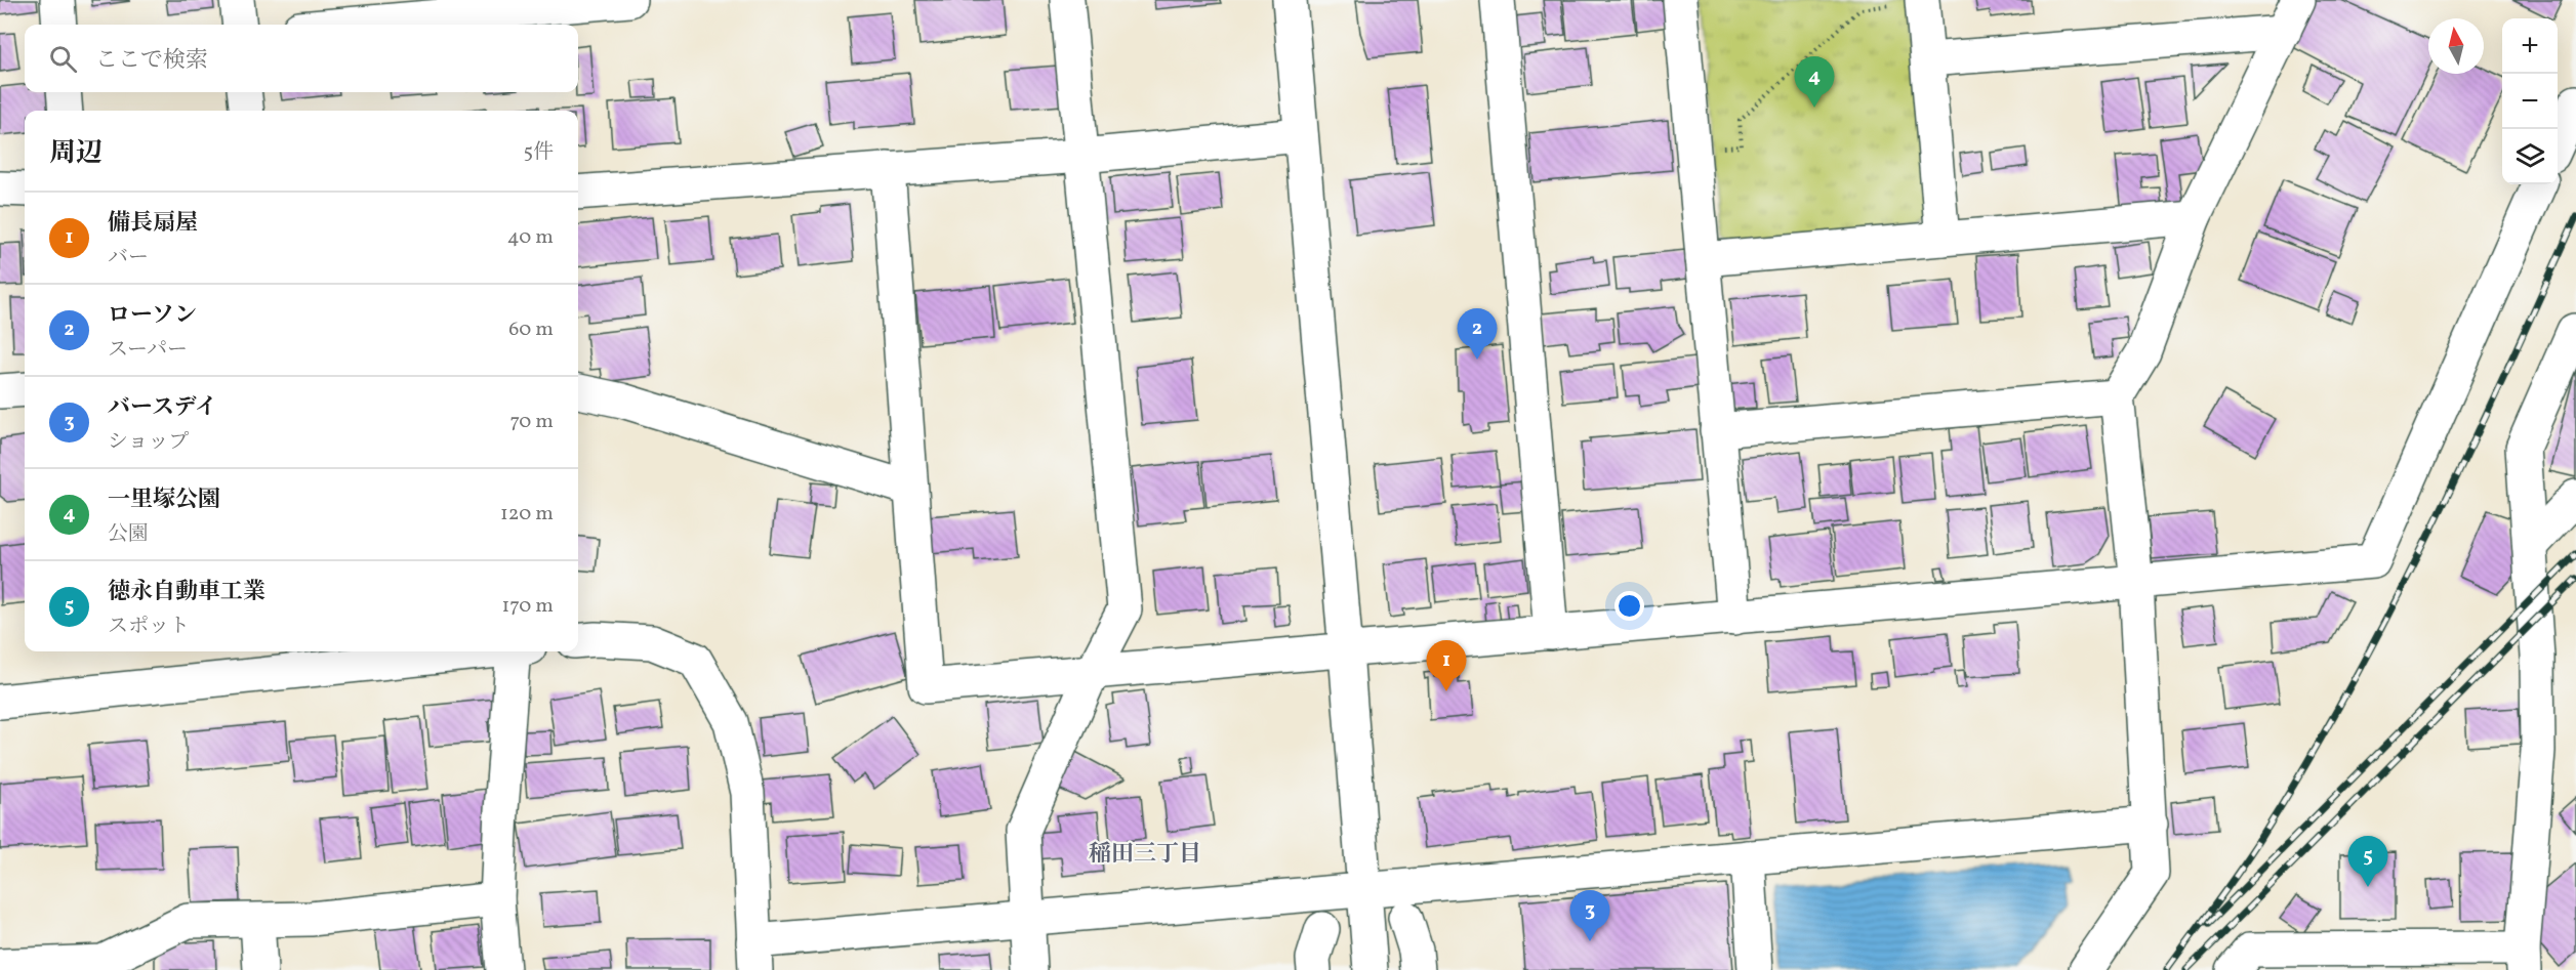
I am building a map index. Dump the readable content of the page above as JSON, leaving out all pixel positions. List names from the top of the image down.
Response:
{
  "districts": ["稲田三丁目"],
  "north": "top",
  "page": {
    "map_buttons": ["+", "−"],
    "search": "ここで検索",
    "pins": [
      "4",
      "2",
      "1",
      "5",
      "3"
    ],
    "heading": ["周辺", "5件"],
    "list": [
      {
        "mark": "1",
        "name": "備長扇屋",
        "note": "バー",
        "value": "40 m"
      },
      {
        "mark": "2",
        "name": "ローソン",
        "note": "スーパー",
        "value": "60 m"
      },
      {
        "mark": "3",
        "name": "バースデイ",
        "note": "ショップ",
        "value": "70 m"
      },
      {
        "mark": "4",
        "name": "一里塚公園",
        "note": "公園",
        "value": "120 m"
      },
      {
        "mark": "5",
        "name": "徳永自動車工業",
        "note": "スポット",
        "value": "170 m"
      }
    ]
  }
}
